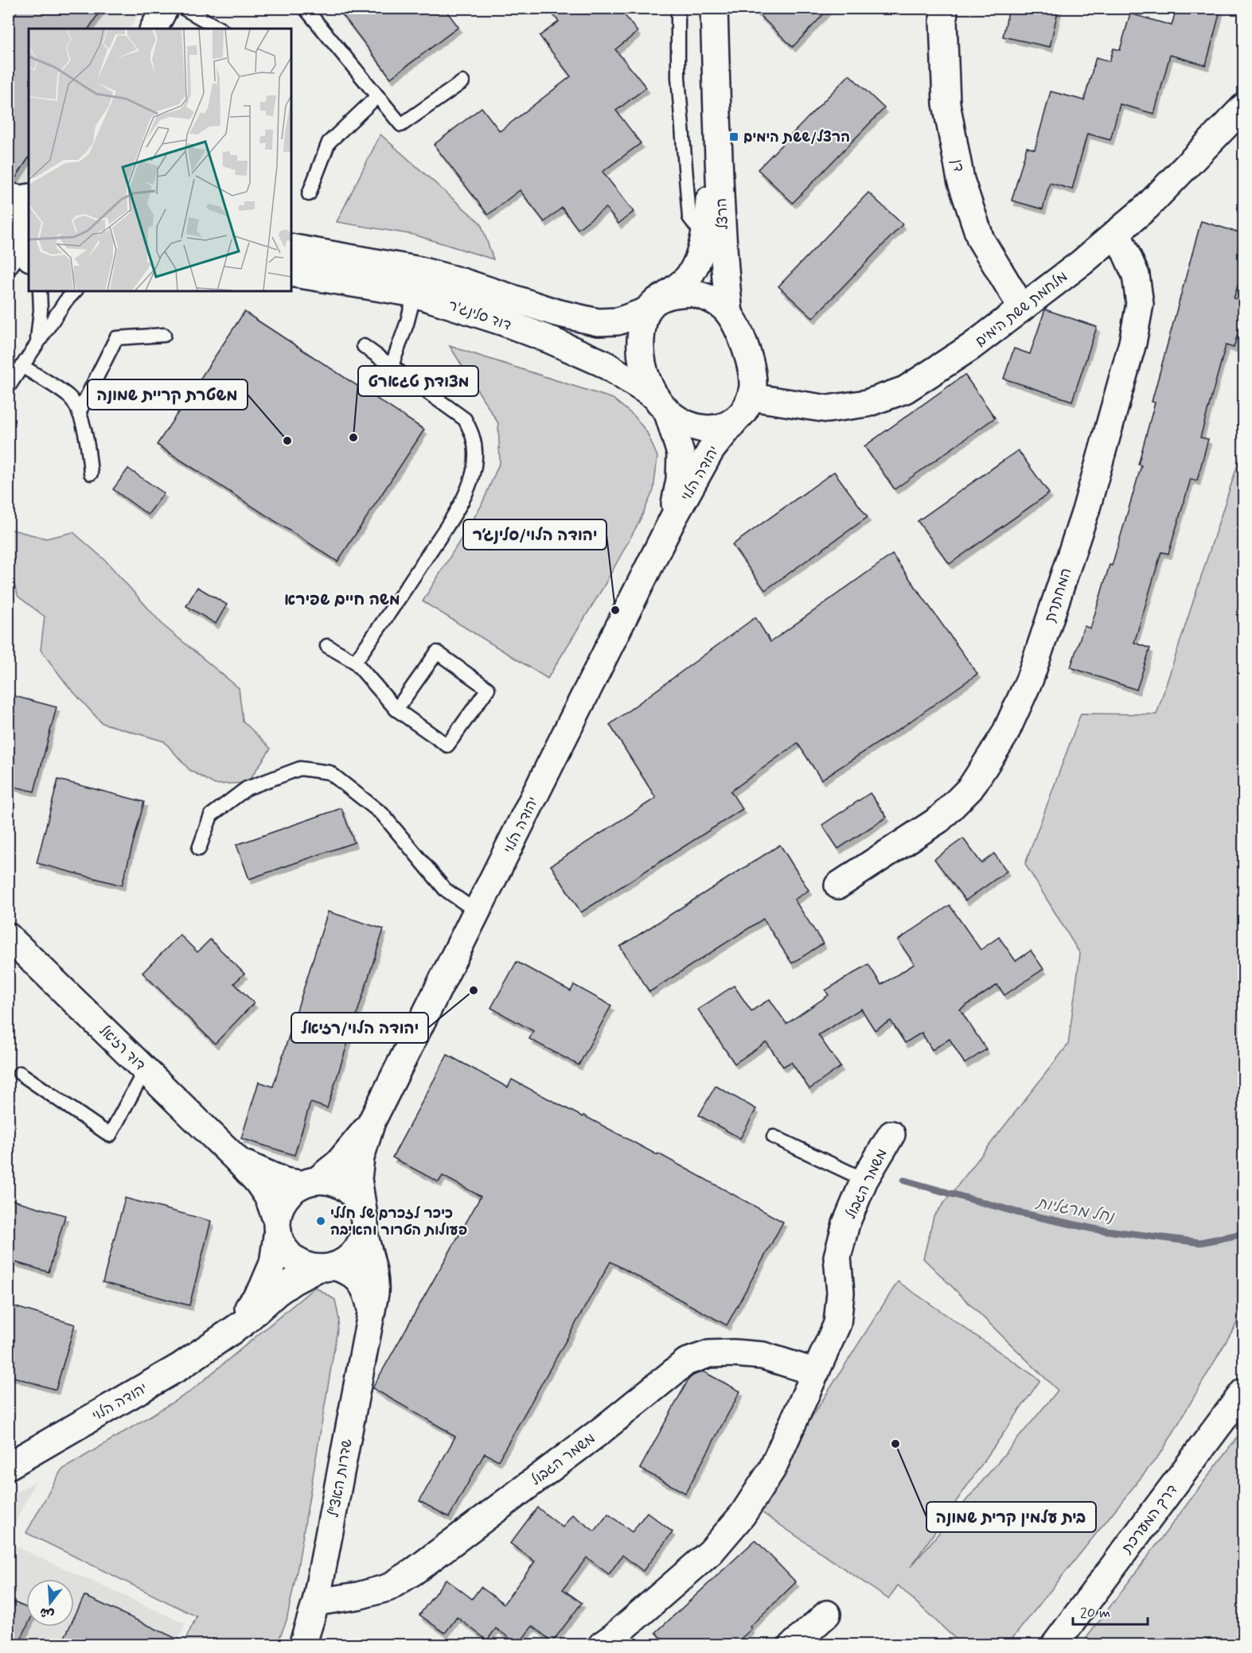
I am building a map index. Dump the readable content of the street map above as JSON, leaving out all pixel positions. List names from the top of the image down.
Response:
{
  "streets": {
    "street": [
      "דן",
      "הרצל",
      "מלחמת ששת הימים",
      "דוד סלינג'ר",
      "יהודה הלוי",
      "המחתרת",
      "דוד רזיאל",
      "משמר הגבול",
      "שדרות האצ\"ל",
      "דרך המערכת"
    ]
  },
  "crossings": [
    ["דן", "מלחמת ששת הימים"],
    ["הרצל", "מלחמת ששת הימים"],
    ["הרצל", "דוד סלינג'ר"],
    ["הרצל", "יהודה הלוי"],
    ["מלחמת ששת הימים", "דוד סלינג'ר"],
    ["מלחמת ששת הימים", "יהודה הלוי"],
    ["מלחמת ששת הימים", "המחתרת"],
    ["דוד סלינג'ר", "יהודה הלוי"],
    ["יהודה הלוי", "דוד רזיאל"],
    ["יהודה הלוי", "שדרות האצ\"ל"],
    ["דוד רזיאל", "שדרות האצ\"ל"],
    ["משמר הגבול", "שדרות האצ\"ל"]
  ],
  "districts": ["משה חיים שפירא"],
  "water": ["נחל מרגליות"],
  "places": {
    "transit": ["הרצל/ששת הימים"],
    "other": [
      "מצודת טגארט",
      "משטרת קריית שמונה",
      "יהודה הלוי/סלינג׳ר",
      "יהודה הלוי/רזיאל",
      "כיכר לזכרם של חללי פעולות הטרור והאיבה",
      "בית עלמין קרית שמונה"
    ]
  },
  "scale_bar": "20 m",
  "north": "bottom"
}
